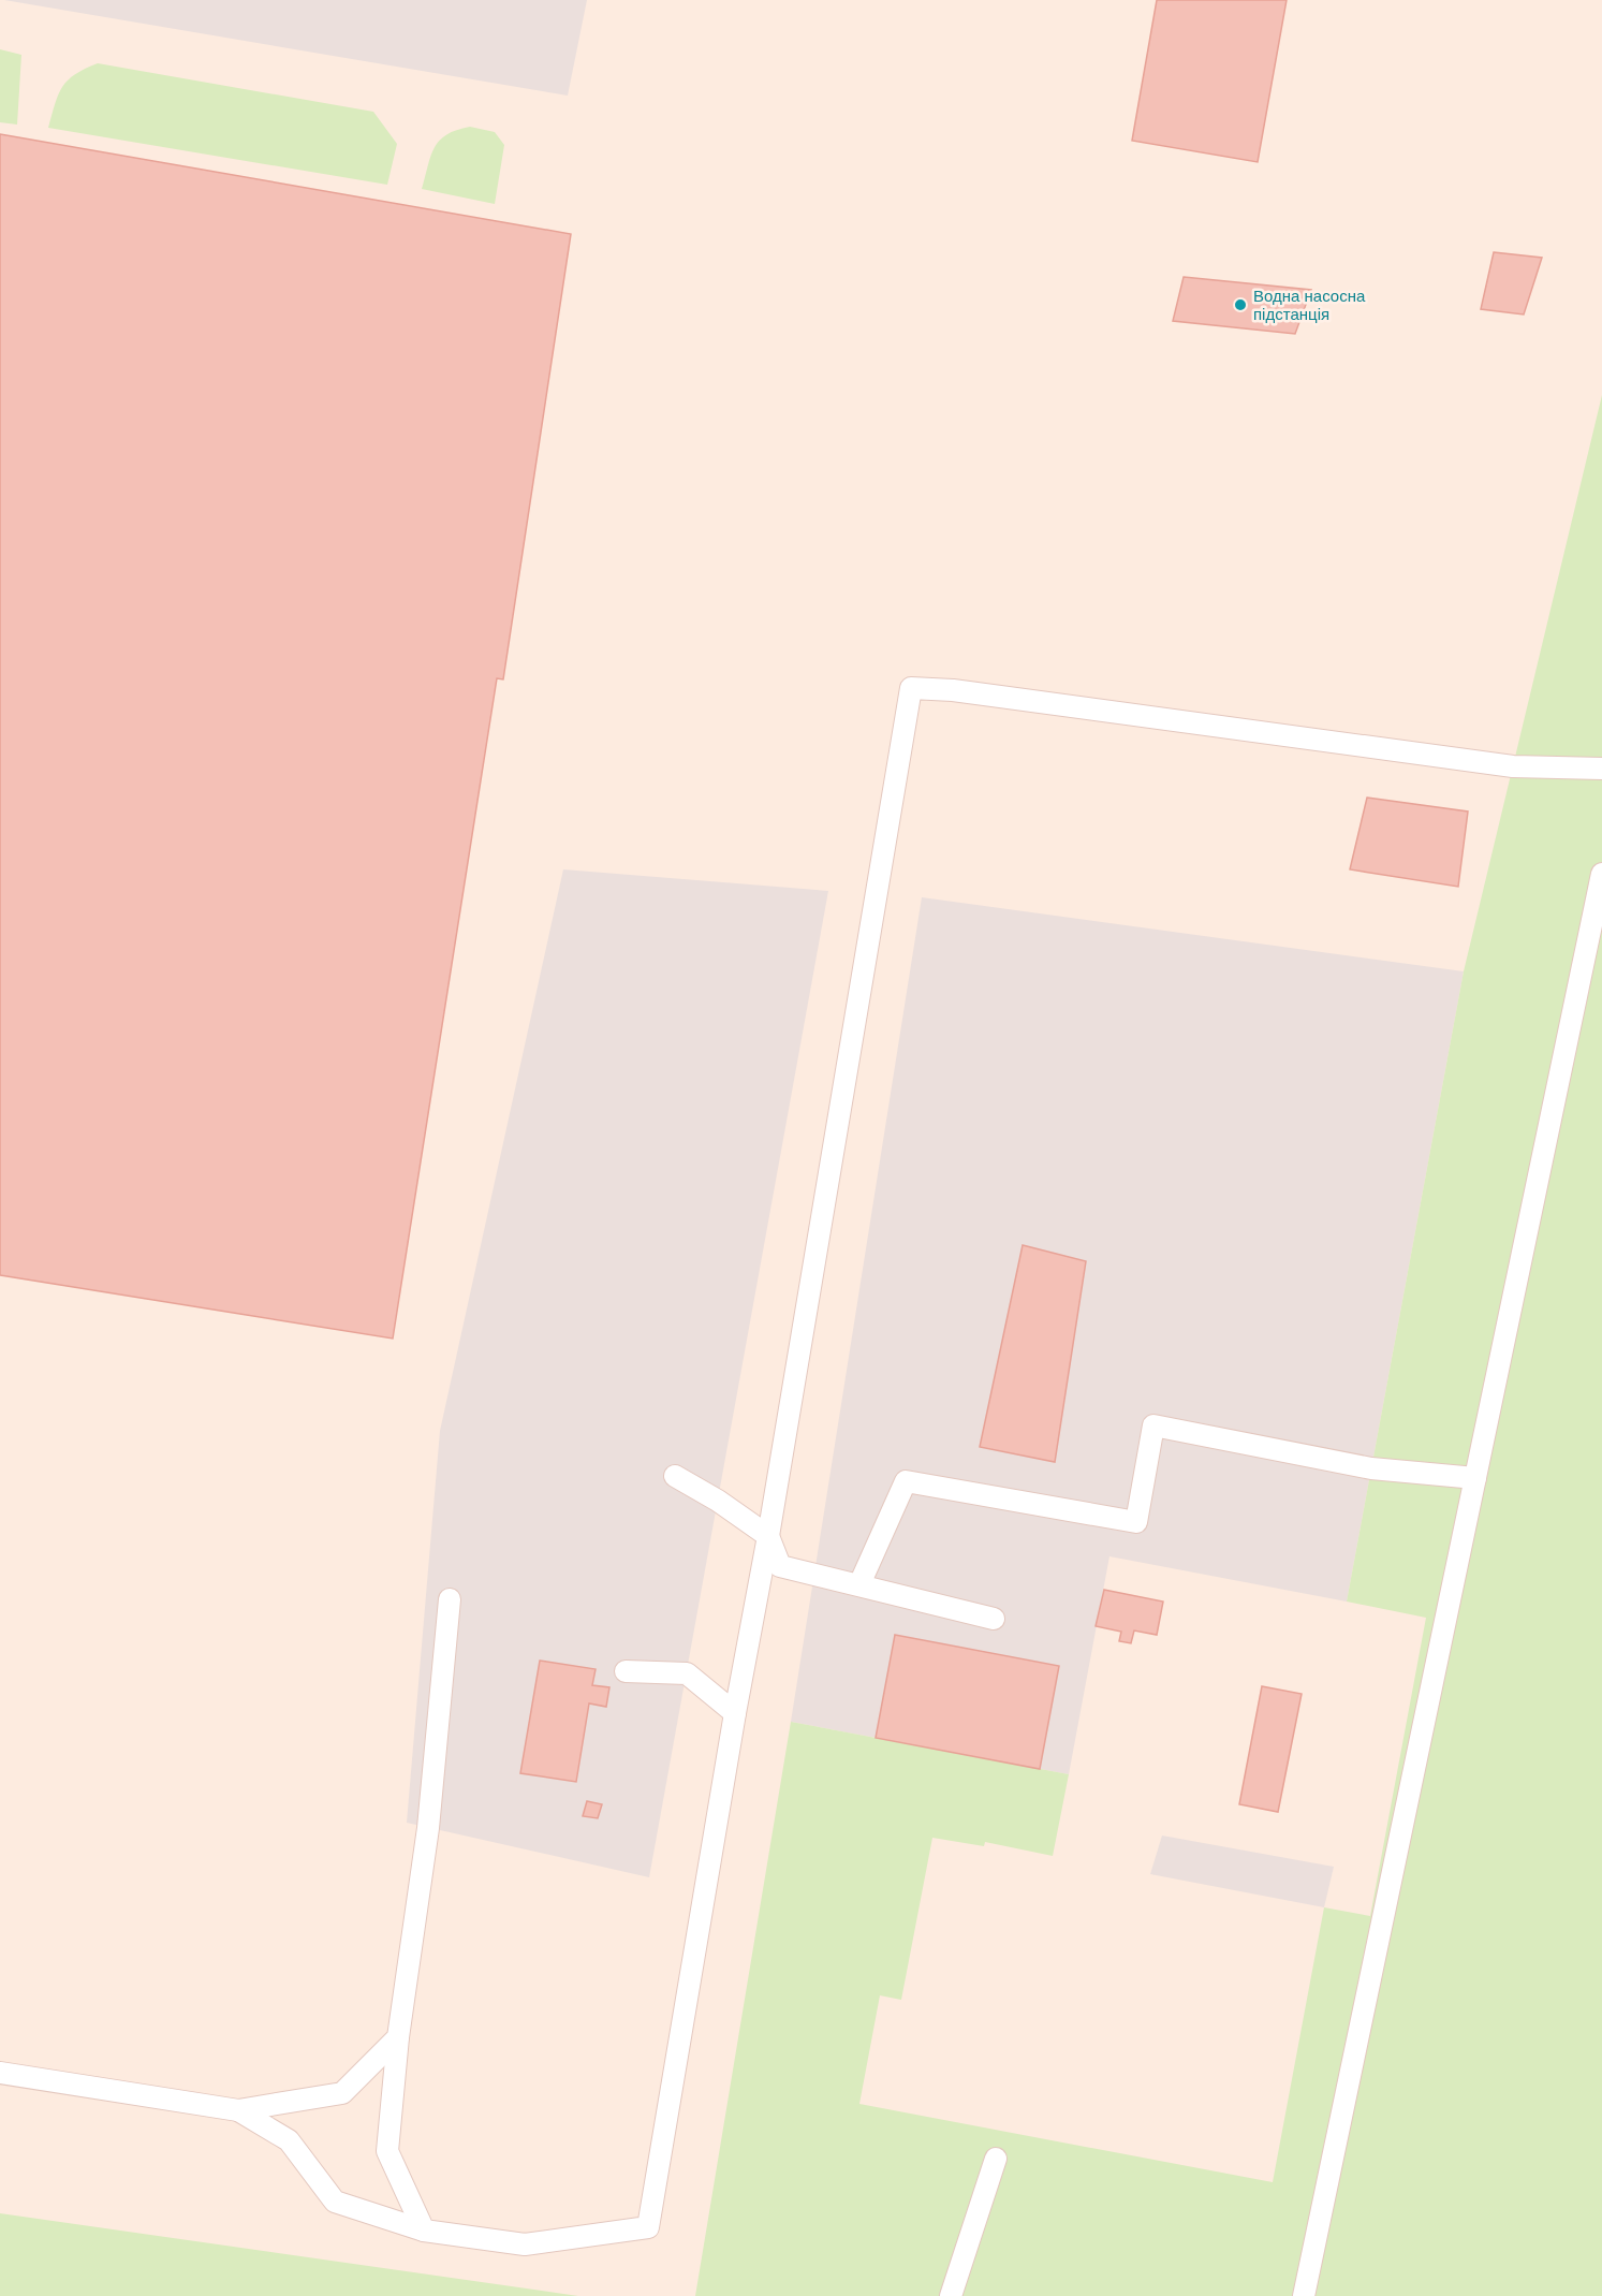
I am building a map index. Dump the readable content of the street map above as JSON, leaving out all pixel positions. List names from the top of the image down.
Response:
{
  "places": ["Водна насосна підстанція"]
}
